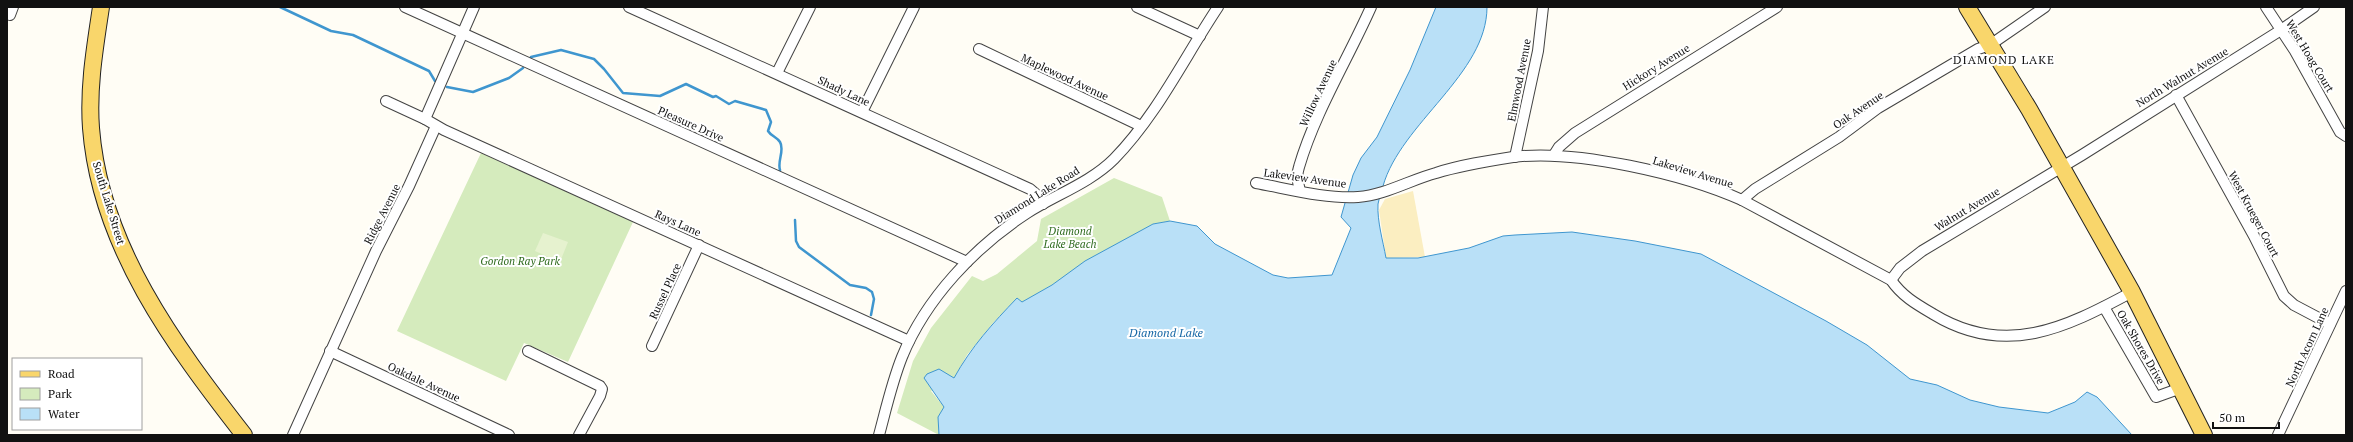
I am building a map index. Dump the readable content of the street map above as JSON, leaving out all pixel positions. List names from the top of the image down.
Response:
{
  "streets": {
    "main road": ["South Lake Street"],
    "street": [
      "West Hoag Court",
      "Hickory Avenue",
      "Maplewood Avenue",
      "North Walnut Avenue",
      "Elmwood Avenue",
      "Shady Lane",
      "Willow Avenue",
      "Oak Avenue",
      "Pleasure Drive",
      "Lakeview Avenue",
      "Diamond Lake Road",
      "Walnut Avenue",
      "Ridge Avenue",
      "West Krueger Court",
      "Rays Lane",
      "Russel Place",
      "Oak Shores Drive",
      "North Acorn Lane",
      "Oakdale Avenue"
    ]
  },
  "crossings": [
    ["West Hoag Court", "North Walnut Avenue"],
    ["Hickory Avenue", "Lakeview Avenue"],
    ["Maplewood Avenue", "Diamond Lake Road"],
    ["North Walnut Avenue", "Walnut Avenue"],
    ["North Walnut Avenue", "West Krueger Court"],
    ["Elmwood Avenue", "Lakeview Avenue"],
    ["Shady Lane", "Diamond Lake Road"],
    ["Willow Avenue", "Lakeview Avenue"],
    ["Oak Avenue", "Lakeview Avenue"],
    ["Pleasure Drive", "Diamond Lake Road"],
    ["Lakeview Avenue", "Walnut Avenue"],
    ["Lakeview Avenue", "Oak Shores Drive"],
    ["Diamond Lake Road", "Rays Lane"],
    ["Ridge Avenue", "Rays Lane"],
    ["Ridge Avenue", "Oakdale Avenue"],
    ["West Krueger Court", "North Acorn Lane"],
    ["Rays Lane", "Russel Place"]
  ],
  "districts": ["DIAMOND LAKE"],
  "water": ["Diamond Lake"],
  "parks": ["Diamond Lake Beach", "Gordon Ray Park"],
  "legend": ["Road", "Park", "Water"],
  "scale_bar": "50 m"
}
